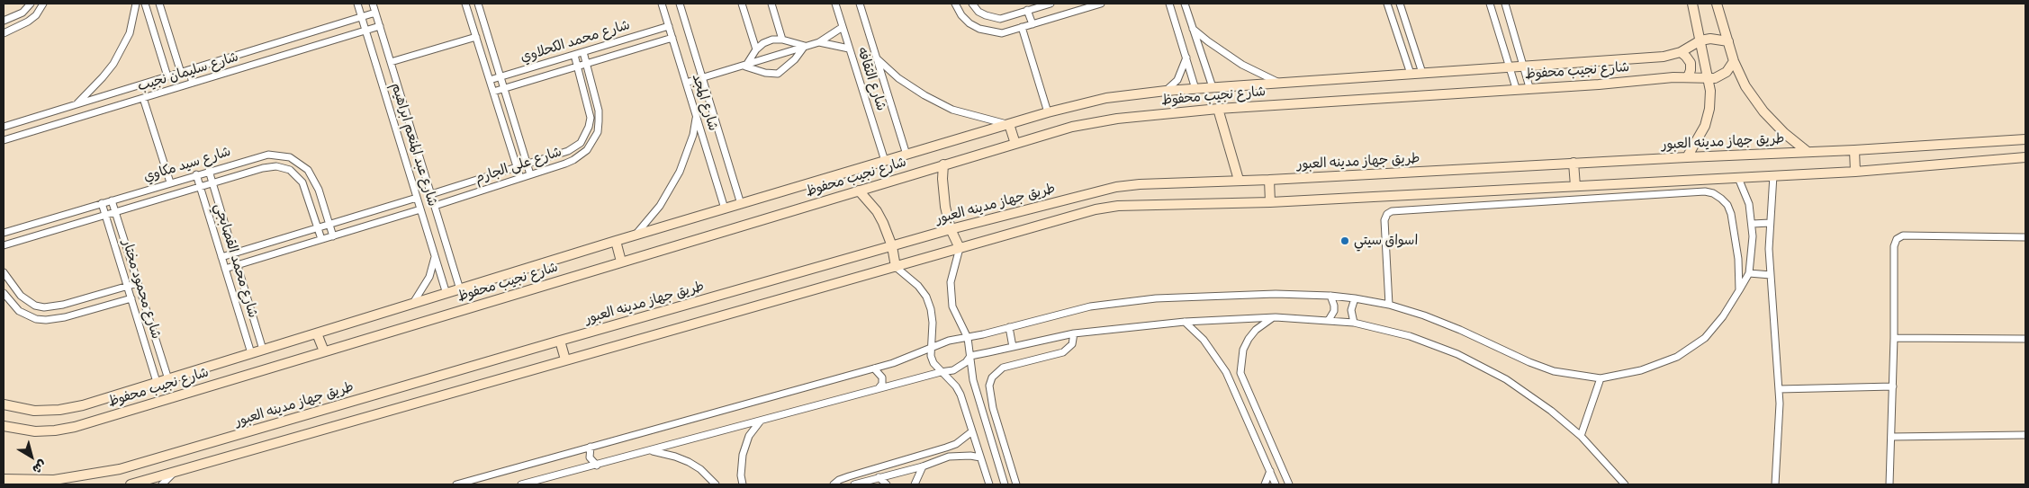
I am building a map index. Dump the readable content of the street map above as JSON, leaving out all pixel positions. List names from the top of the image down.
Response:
{
  "streets": {
    "main road": ["شارع نجيب محفوظ", "طريق جهاز مدينه العبور"],
    "street": [
      "شارع محمد الكحلاوي",
      "شارع سليمان نجيب",
      "شارع الثقافه",
      "شارع المجد",
      "شارع عبد المنعم ابراهيم",
      "شارع سيد مكاوي",
      "شارع على الجارم",
      "شارع محمد القصابجي",
      "شارع محمود مختار"
    ]
  },
  "crossings": [
    ["شارع محمد الكحلاوي", "شارع المجد"],
    ["شارع نجيب محفوظ", "شارع الثقافه"],
    ["شارع نجيب محفوظ", "شارع المجد"],
    ["شارع نجيب محفوظ", "شارع عبد المنعم ابراهيم"],
    ["شارع نجيب محفوظ", "شارع محمد القصابجي"],
    ["شارع نجيب محفوظ", "شارع محمود مختار"],
    ["شارع سليمان نجيب", "شارع عبد المنعم ابراهيم"],
    ["شارع عبد المنعم ابراهيم", "شارع على الجارم"],
    ["شارع سيد مكاوي", "شارع محمد القصابجي"],
    ["شارع سيد مكاوي", "شارع محمود مختار"]
  ],
  "places": ["اسواق سيتي"],
  "north": "bottom right"
}
